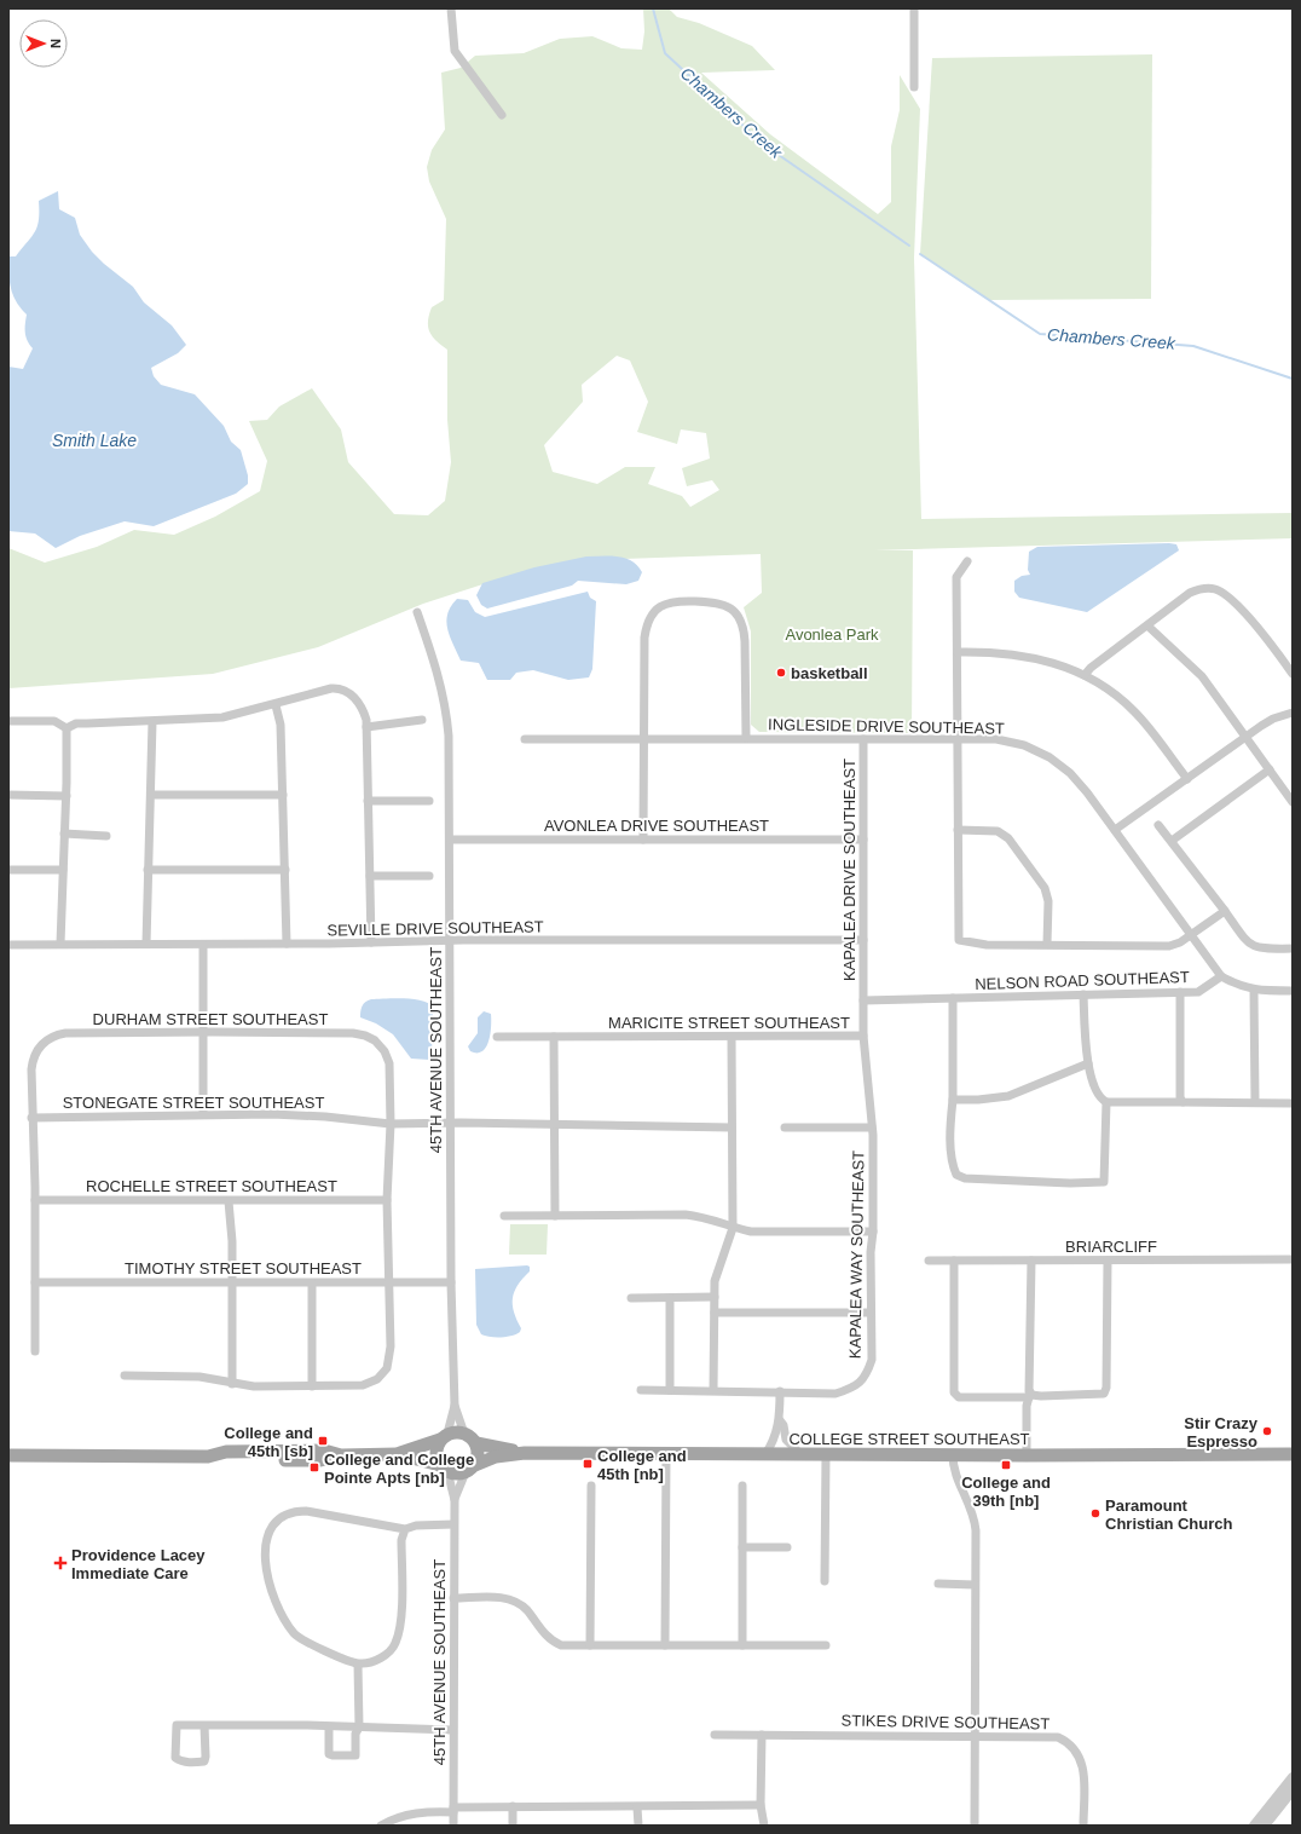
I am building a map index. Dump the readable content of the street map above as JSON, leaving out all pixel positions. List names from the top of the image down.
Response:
{
  "streets": {
    "main road": ["COLLEGE STREET SOUTHEAST"],
    "street": [
      "INGLESIDE DRIVE SOUTHEAST",
      "AVONLEA DRIVE SOUTHEAST",
      "KAPALEA DRIVE SOUTHEAST",
      "SEVILLE DRIVE SOUTHEAST",
      "NELSON ROAD SOUTHEAST",
      "DURHAM STREET SOUTHEAST",
      "MARICITE STREET SOUTHEAST",
      "45TH AVENUE SOUTHEAST",
      "STONEGATE STREET SOUTHEAST",
      "ROCHELLE STREET SOUTHEAST",
      "BRIARCLIFF",
      "KAPALEA WAY SOUTHEAST",
      "TIMOTHY STREET SOUTHEAST",
      "STIKES DRIVE SOUTHEAST"
    ]
  },
  "crossings": [
    ["INGLESIDE DRIVE SOUTHEAST", "KAPALEA DRIVE SOUTHEAST"],
    ["INGLESIDE DRIVE SOUTHEAST", "NELSON ROAD SOUTHEAST"],
    ["AVONLEA DRIVE SOUTHEAST", "KAPALEA DRIVE SOUTHEAST"],
    ["AVONLEA DRIVE SOUTHEAST", "45TH AVENUE SOUTHEAST"],
    ["KAPALEA DRIVE SOUTHEAST", "SEVILLE DRIVE SOUTHEAST"],
    ["KAPALEA DRIVE SOUTHEAST", "NELSON ROAD SOUTHEAST"],
    ["KAPALEA DRIVE SOUTHEAST", "MARICITE STREET SOUTHEAST"],
    ["SEVILLE DRIVE SOUTHEAST", "45TH AVENUE SOUTHEAST"],
    ["DURHAM STREET SOUTHEAST", "STONEGATE STREET SOUTHEAST"],
    ["MARICITE STREET SOUTHEAST", "KAPALEA WAY SOUTHEAST"],
    ["45TH AVENUE SOUTHEAST", "STONEGATE STREET SOUTHEAST"],
    ["45TH AVENUE SOUTHEAST", "TIMOTHY STREET SOUTHEAST"],
    ["45TH AVENUE SOUTHEAST", "COLLEGE STREET SOUTHEAST"]
  ],
  "water": ["Chambers Creek", "Smith Lake"],
  "parks": ["Avonlea Park"],
  "places": {
    "other": ["basketball", "Stir Crazy Espresso", "Paramount Christian Church"],
    "transit": [
      "College and 45th [sb]",
      "College and 45th [nb]",
      "College and 39th [nb]",
      "College and College Pointe Apts [nb]"
    ],
    "health": ["Providence Lacey Immediate Care"]
  },
  "north": "right"
}
